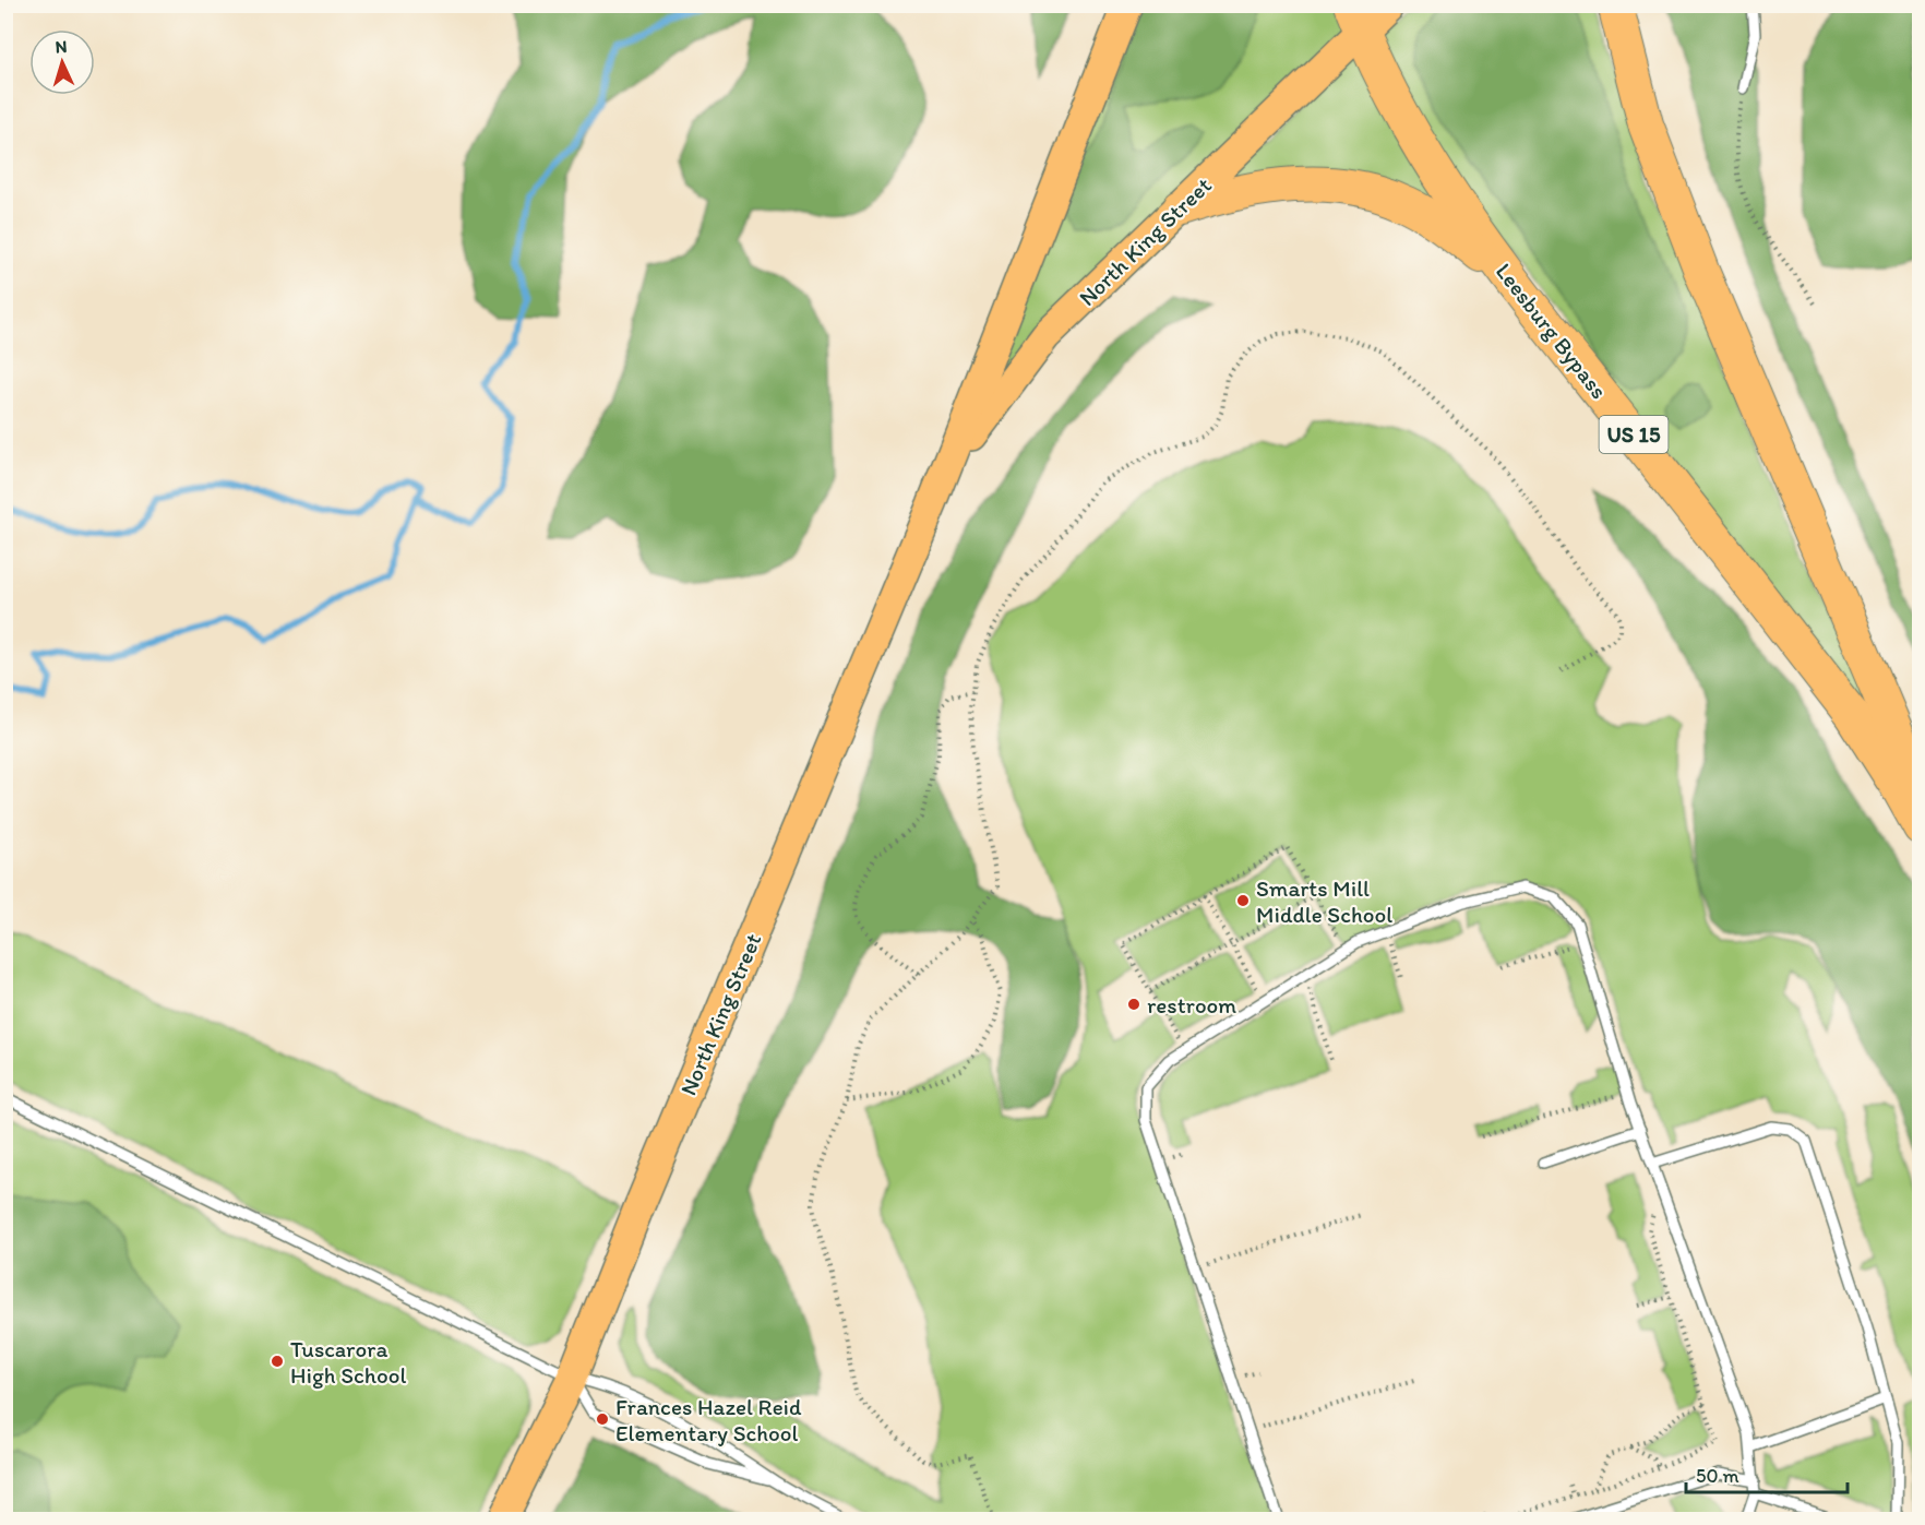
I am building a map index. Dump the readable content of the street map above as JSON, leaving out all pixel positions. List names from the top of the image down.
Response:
{
  "streets": {
    "highway": ["Leesburg Bypass", "US 15"],
    "main road": ["North King Street"]
  },
  "crossings": [
    ["North King Street", "Leesburg Bypass"]
  ],
  "places": [
    "Smarts Mill Middle School",
    "restroom",
    "Tuscarora High School",
    "Frances Hazel Reid Elementary School"
  ],
  "scale_bar": "50 m",
  "north": "top"
}
